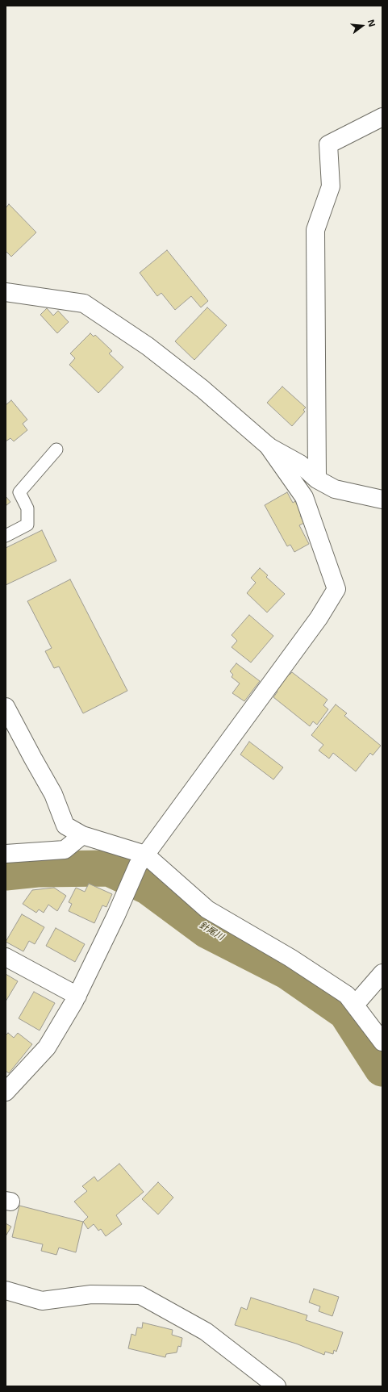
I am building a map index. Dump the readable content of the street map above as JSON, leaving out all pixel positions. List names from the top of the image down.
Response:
{
  "water": ["針尾川"],
  "north": "right"
}
